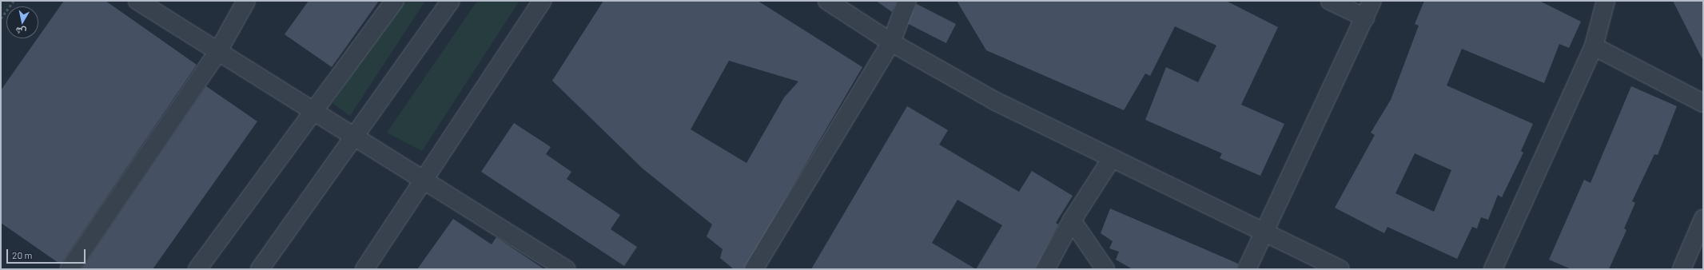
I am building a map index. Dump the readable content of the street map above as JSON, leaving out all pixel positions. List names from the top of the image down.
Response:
{
  "scale_bar": "20 m",
  "north": "bottom"
}
